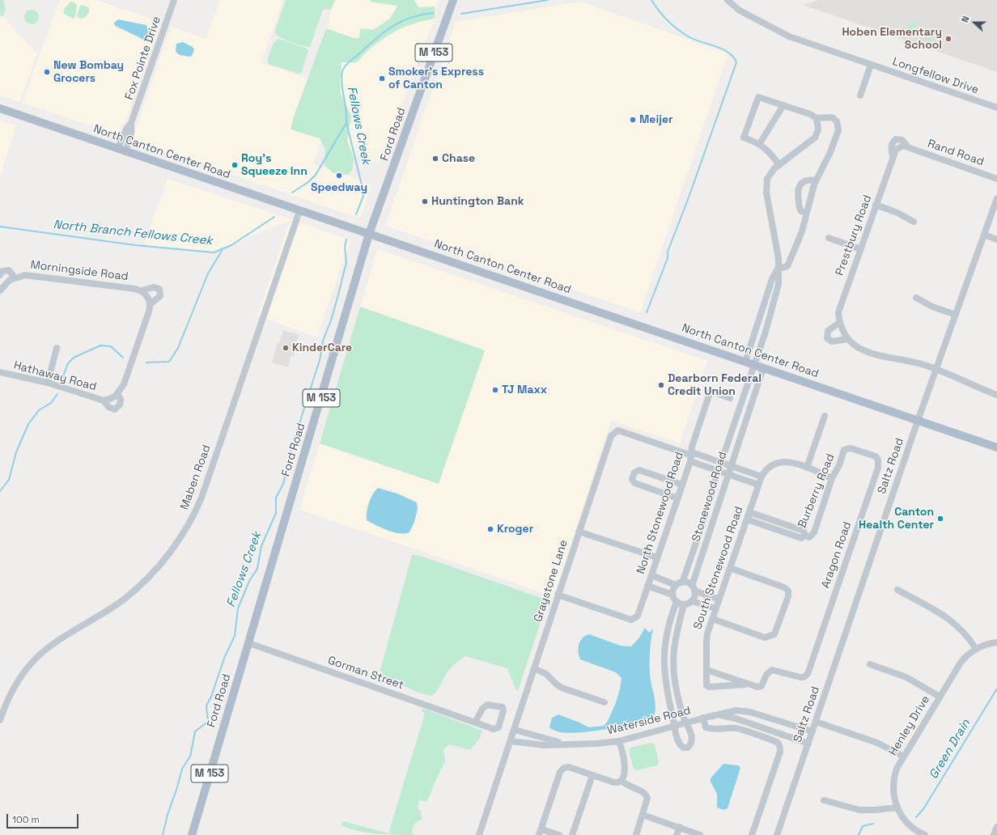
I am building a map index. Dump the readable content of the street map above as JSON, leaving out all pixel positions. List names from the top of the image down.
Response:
{
  "streets": {
    "main road": ["M 153", "Ford Road", "North Canton Center Road"],
    "street": [
      "Fox Pointe Drive",
      "Longfellow Drive",
      "Rand Road",
      "Prestbury Road",
      "Morningside Road",
      "Hathaway Road",
      "Saltz Road",
      "Maben Road",
      "Burberry Road",
      "Stonewood Road",
      "North Stonewood Road",
      "Aragon Road",
      "South Stonewood Road",
      "Graystone Lane",
      "Gorman Street",
      "Waterside Road",
      "Henley Drive"
    ]
  },
  "crossings": [
    ["Ford Road", "North Canton Center Road"],
    ["Ford Road", "Gorman Street"],
    ["North Canton Center Road", "Saltz Road"],
    ["North Canton Center Road", "Maben Road"],
    ["North Canton Center Road", "Stonewood Road"],
    ["Rand Road", "Prestbury Road"],
    ["Morningside Road", "Hathaway Road"],
    ["Saltz Road", "Waterside Road"],
    ["Burberry Road", "Aragon Road"],
    ["Burberry Road", "South Stonewood Road"],
    ["North Stonewood Road", "Graystone Lane"],
    ["Aragon Road", "South Stonewood Road"],
    ["Graystone Lane", "Waterside Road"]
  ],
  "water": ["Fellows Creek", "North Branch Fellows Creek", "Green Drain"],
  "places": [
    "Hoben Elementary School",
    "New Bombay Grocers",
    "Smoker's Express of Canton",
    "Meijer",
    "Chase",
    "Roy's Squeeze Inn",
    "Speedway",
    "Huntington Bank",
    "KinderCare",
    "Dearborn Federal Credit Union",
    "TJ Maxx",
    "Canton Health Center",
    "Kroger"
  ],
  "scale_bar": "100 m",
  "north": "left"
}
